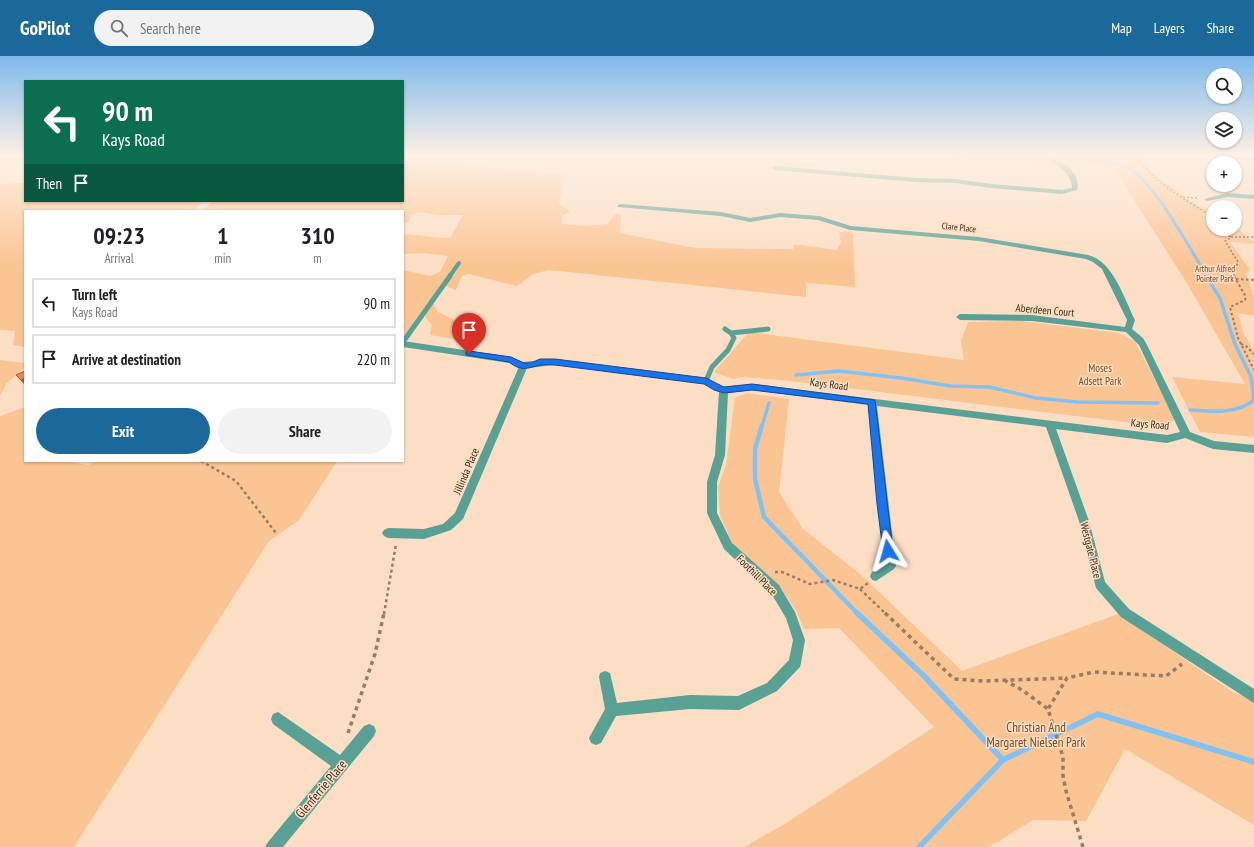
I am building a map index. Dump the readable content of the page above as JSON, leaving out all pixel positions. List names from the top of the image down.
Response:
{
  "streets": {
    "street": [
      "Clare Place",
      "Aberdeen Court",
      "Kays Road",
      "Jillinda Place",
      "Westgate Place",
      "Foothill Place",
      "Glenferrie Place"
    ]
  },
  "crossings": [
    ["Clare Place", "Aberdeen Court"],
    ["Kays Road", "Westgate Place"],
    ["Kays Road", "Foothill Place"]
  ],
  "parks": ["Arthur Alfred Pointer Park", "Moses Adsett Park", "Christian And Margaret Nielsen Park"],
  "page": {
    "header": "GoPilot",
    "search": "Search here",
    "nav": ["Map", "Layers", "Share"],
    "map_buttons": ["+", "−"],
    "turn": ["90 m", "Kays Road"],
    "then": "Then",
    "eta": [
      "09:23",
      "Arrival",
      "1",
      "min",
      "310",
      "m"
    ],
    "list": [
      {
        "name": "Turn left",
        "note": "Kays Road",
        "value": "90 m"
      },
      {
        "name": "Arrive at destination",
        "value": "220 m"
      }
    ],
    "buttons": ["Exit", "Share"]
  }
}
